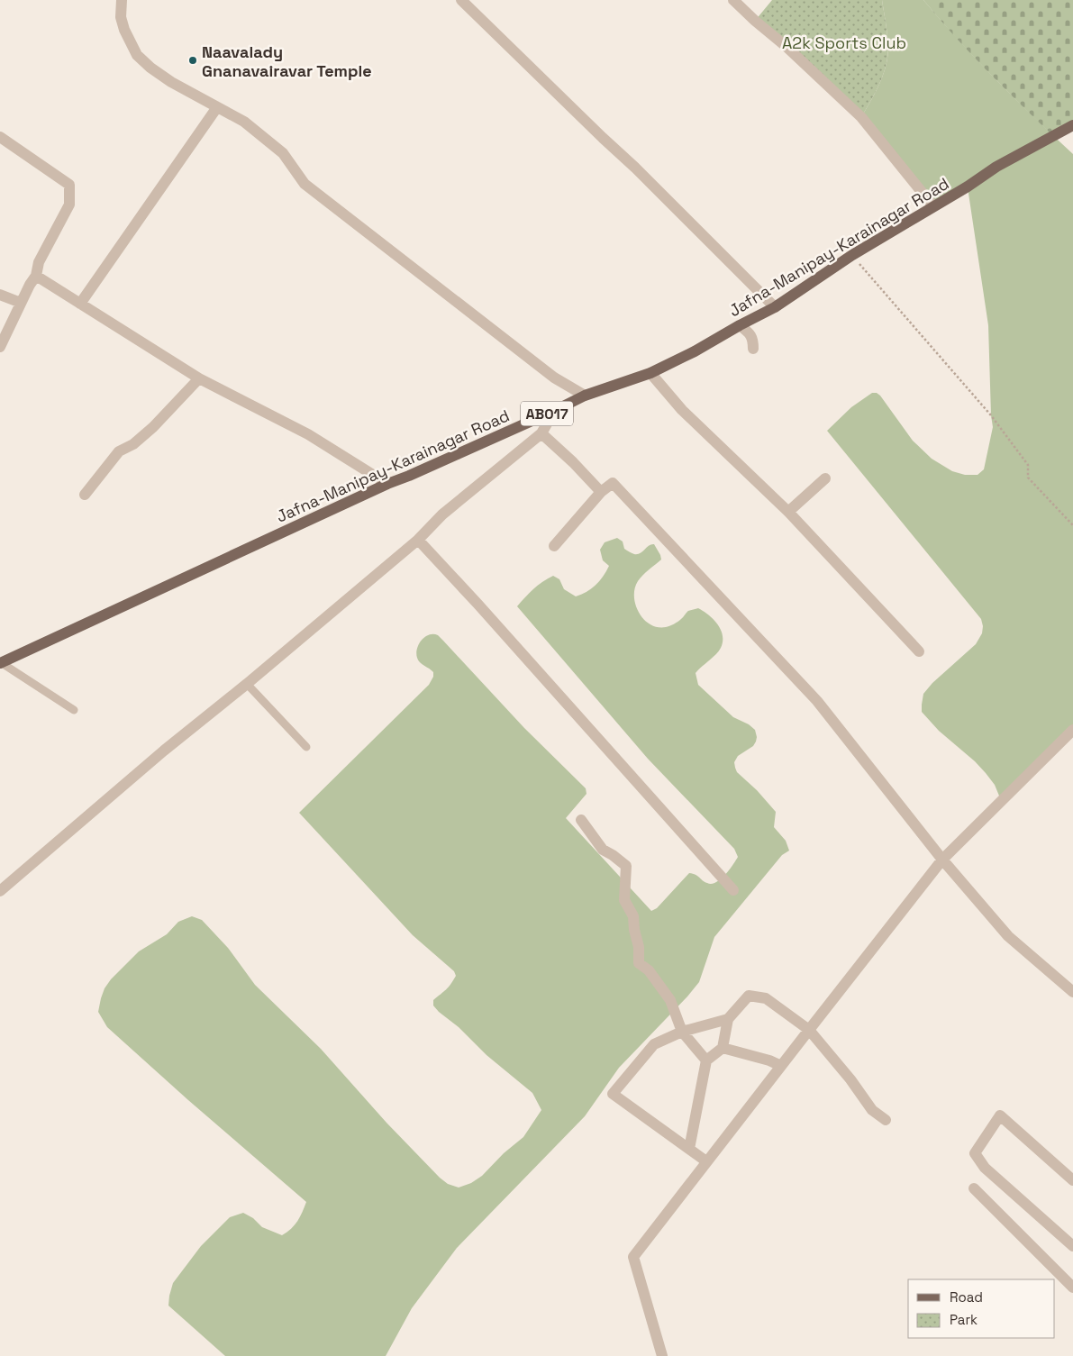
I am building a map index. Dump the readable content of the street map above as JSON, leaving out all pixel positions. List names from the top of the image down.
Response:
{
  "streets": {
    "main road": ["Jafna-Manipay-Karainagar Road", "AB017"]
  },
  "parks": ["A2k Sports Club"],
  "places": ["Naavalady Gnanavairavar Temple"],
  "legend": ["Road", "Park"]
}
